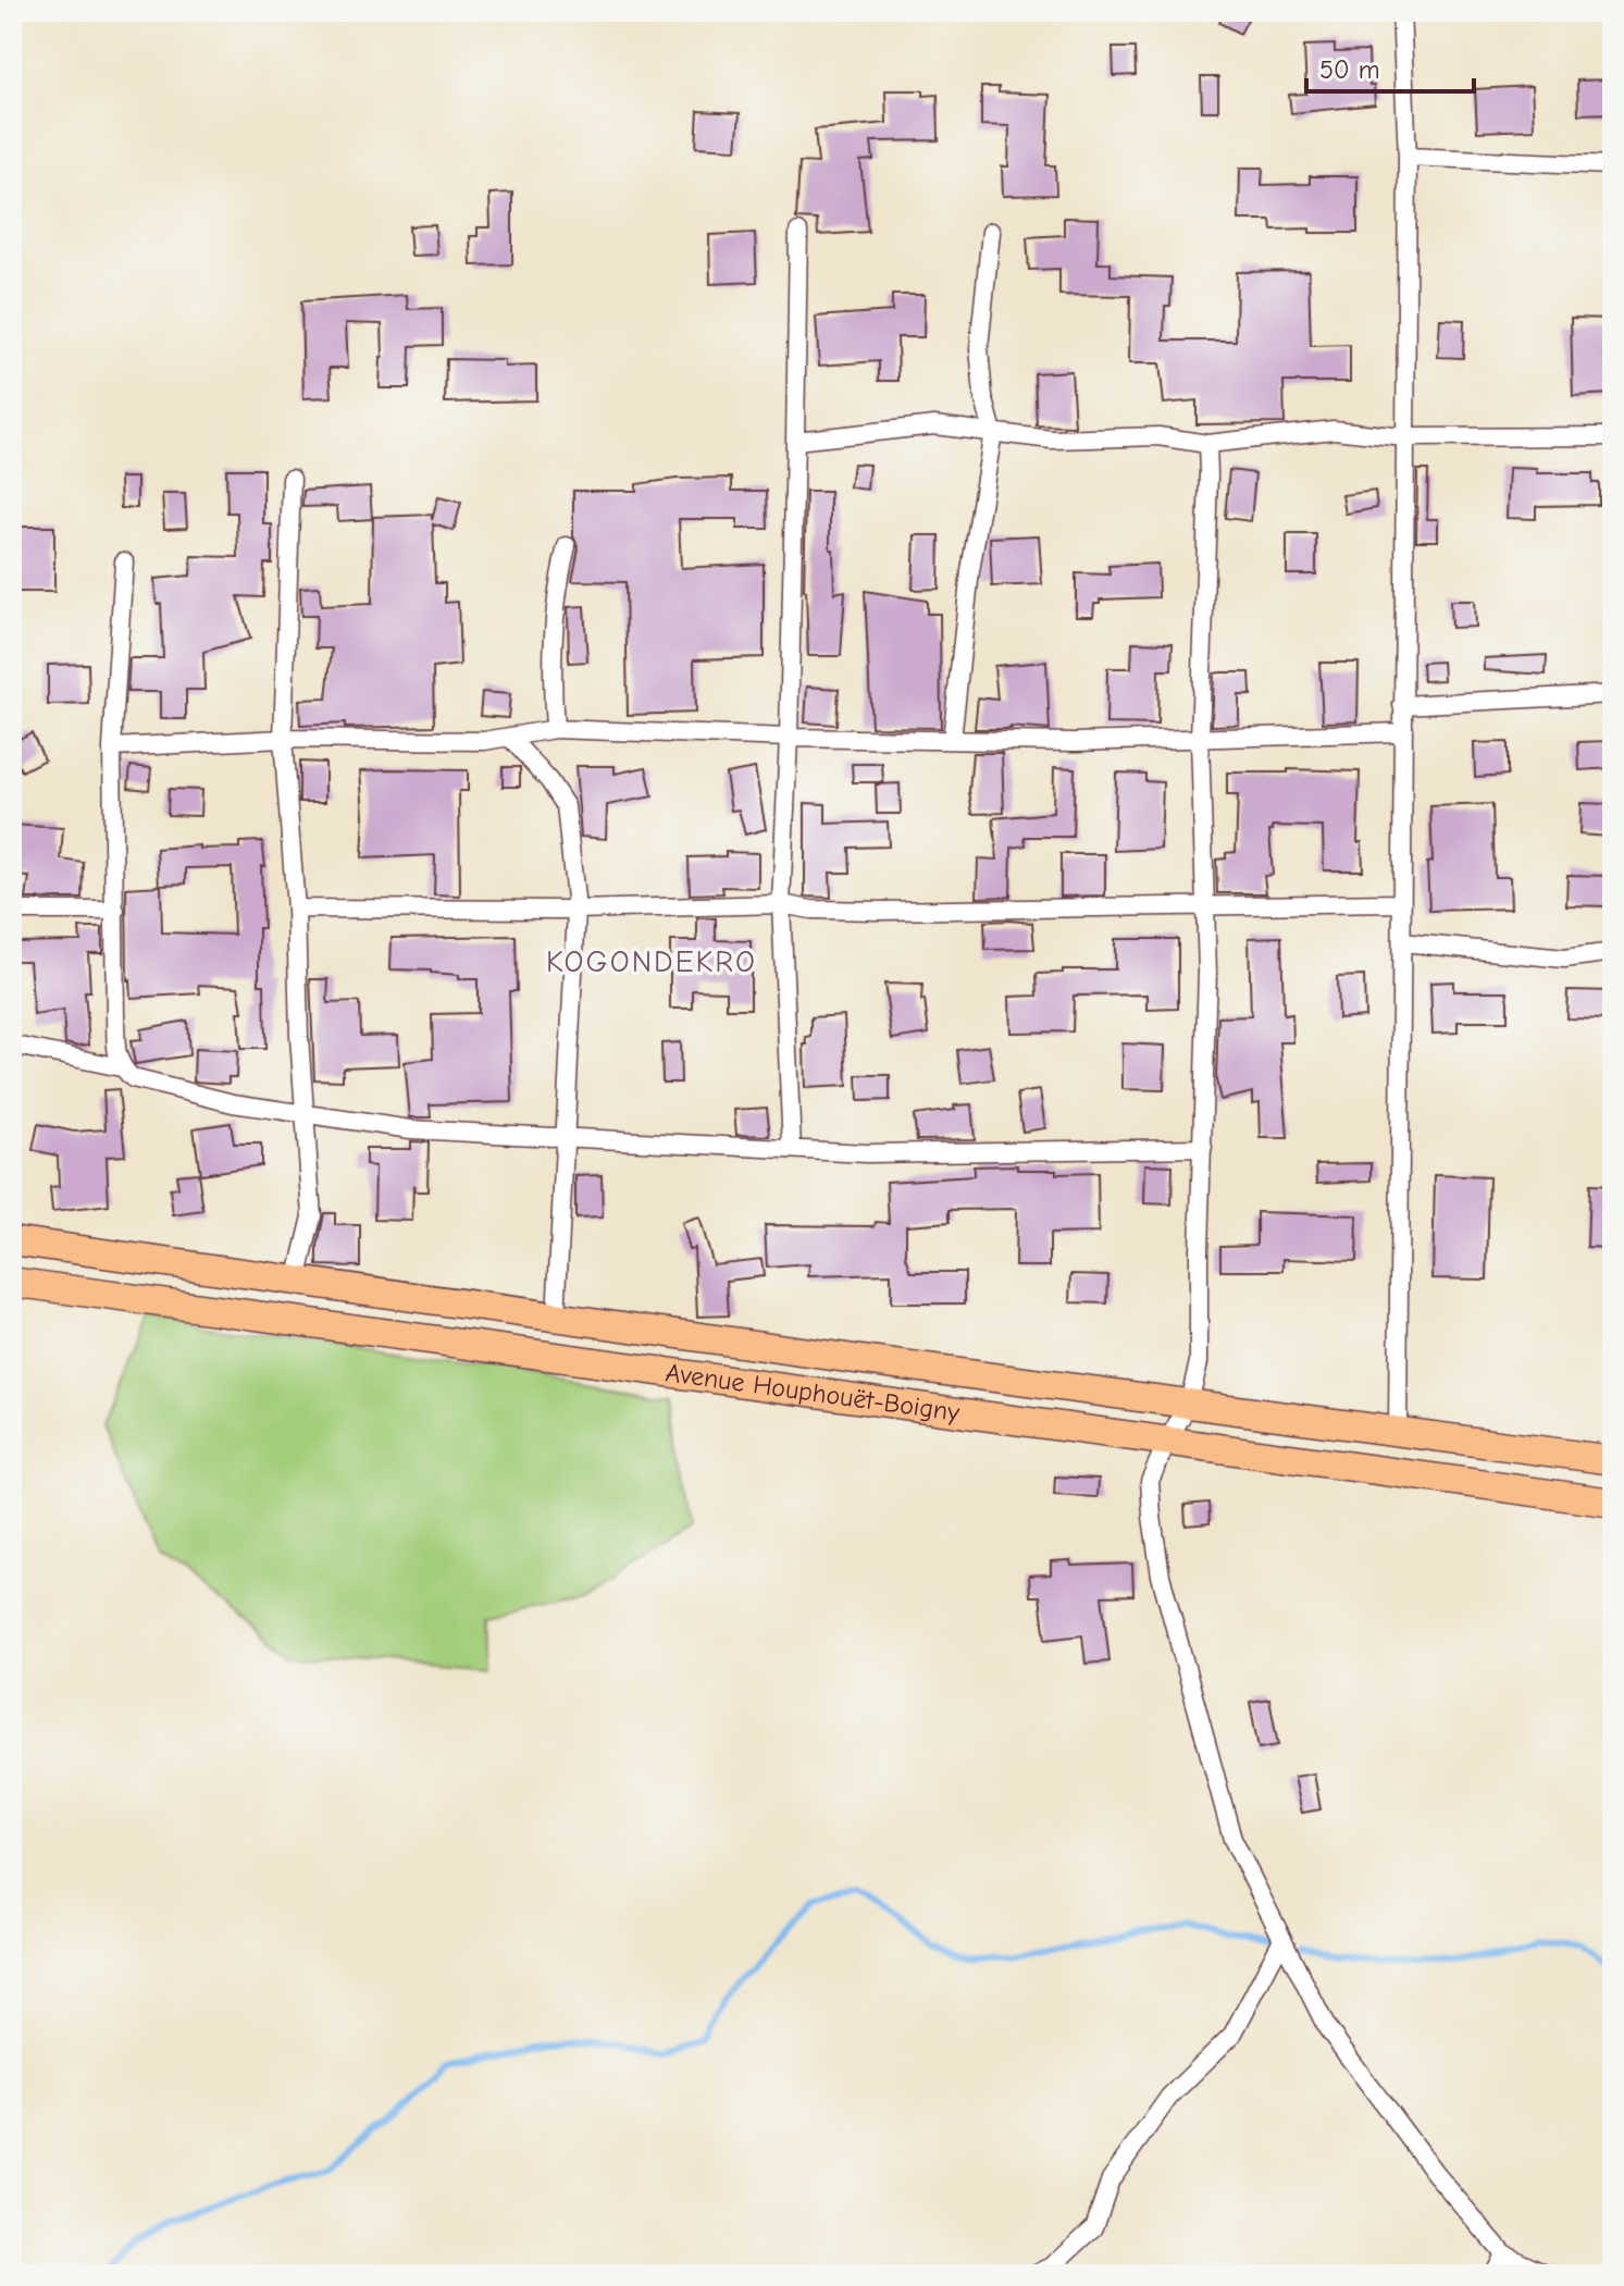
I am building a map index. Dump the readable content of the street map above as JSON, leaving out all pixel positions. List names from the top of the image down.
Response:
{
  "streets": {
    "highway": ["Avenue Houphouët-Boigny"]
  },
  "districts": ["KOGONDEKRO"],
  "scale_bar": "50 m"
}
